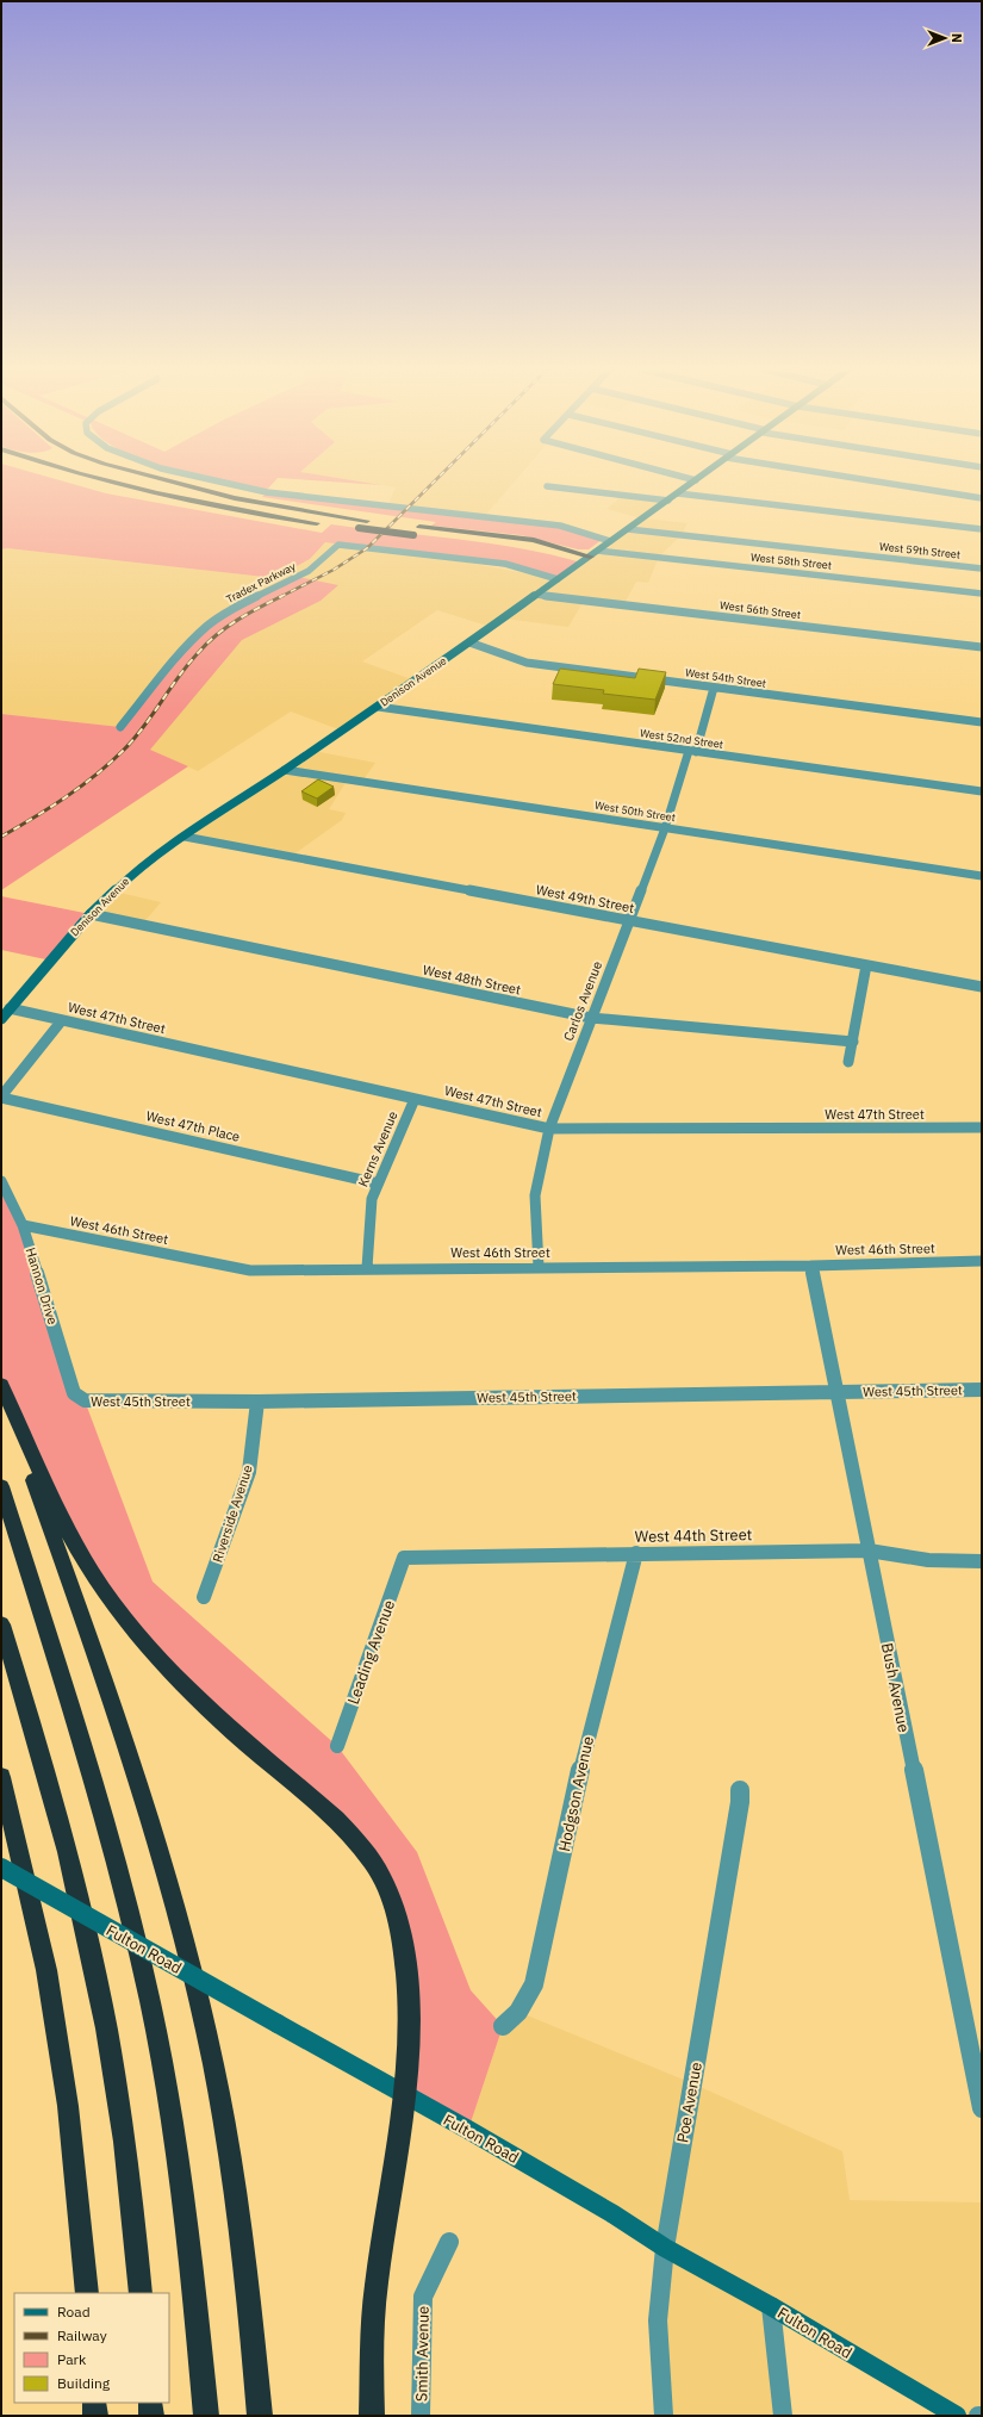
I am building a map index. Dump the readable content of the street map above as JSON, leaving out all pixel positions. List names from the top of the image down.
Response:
{
  "streets": {
    "main road": ["Denison Avenue", "Fulton Road"],
    "street": [
      "West 59th Street",
      "West 58th Street",
      "Tradex Parkway",
      "West 56th Street",
      "West 54th Street",
      "West 52nd Street",
      "West 50th Street",
      "West 49th Street",
      "West 48th Street",
      "Carlos Avenue",
      "West 47th Street",
      "West 47th Place",
      "Kerns Avenue",
      "West 46th Street",
      "Hannon Drive",
      "West 45th Street",
      "Riverside Avenue",
      "West 44th Street",
      "Leading Avenue",
      "Bush Avenue",
      "Hodgson Avenue",
      "Poe Avenue",
      "Smith Avenue"
    ]
  },
  "crossings": [
    ["West 59th Street", "Denison Avenue"],
    ["West 58th Street", "Denison Avenue"],
    ["Tradex Parkway", "Denison Avenue"],
    ["West 56th Street", "Denison Avenue"],
    ["West 54th Street", "Denison Avenue"],
    ["West 54th Street", "Carlos Avenue"],
    ["Denison Avenue", "West 52nd Street"],
    ["Denison Avenue", "West 50th Street"],
    ["Denison Avenue", "West 49th Street"],
    ["Denison Avenue", "West 48th Street"],
    ["Denison Avenue", "West 47th Street"],
    ["West 52nd Street", "Carlos Avenue"],
    ["West 50th Street", "Carlos Avenue"],
    ["West 49th Street", "Carlos Avenue"],
    ["West 48th Street", "Carlos Avenue"],
    ["Carlos Avenue", "West 47th Street"],
    ["Carlos Avenue", "West 46th Street"],
    ["West 47th Street", "Kerns Avenue"],
    ["West 47th Place", "Kerns Avenue"],
    ["Kerns Avenue", "West 46th Street"],
    ["West 46th Street", "Hannon Drive"],
    ["West 46th Street", "Bush Avenue"],
    ["Hannon Drive", "West 45th Street"],
    ["West 45th Street", "Riverside Avenue"],
    ["West 45th Street", "Bush Avenue"],
    ["West 44th Street", "Leading Avenue"],
    ["West 44th Street", "Bush Avenue"],
    ["West 44th Street", "Hodgson Avenue"],
    ["Fulton Road", "Poe Avenue"]
  ],
  "legend": [
    "Road",
    "Railway",
    "Park",
    "Building"
  ],
  "north": "right"
}
